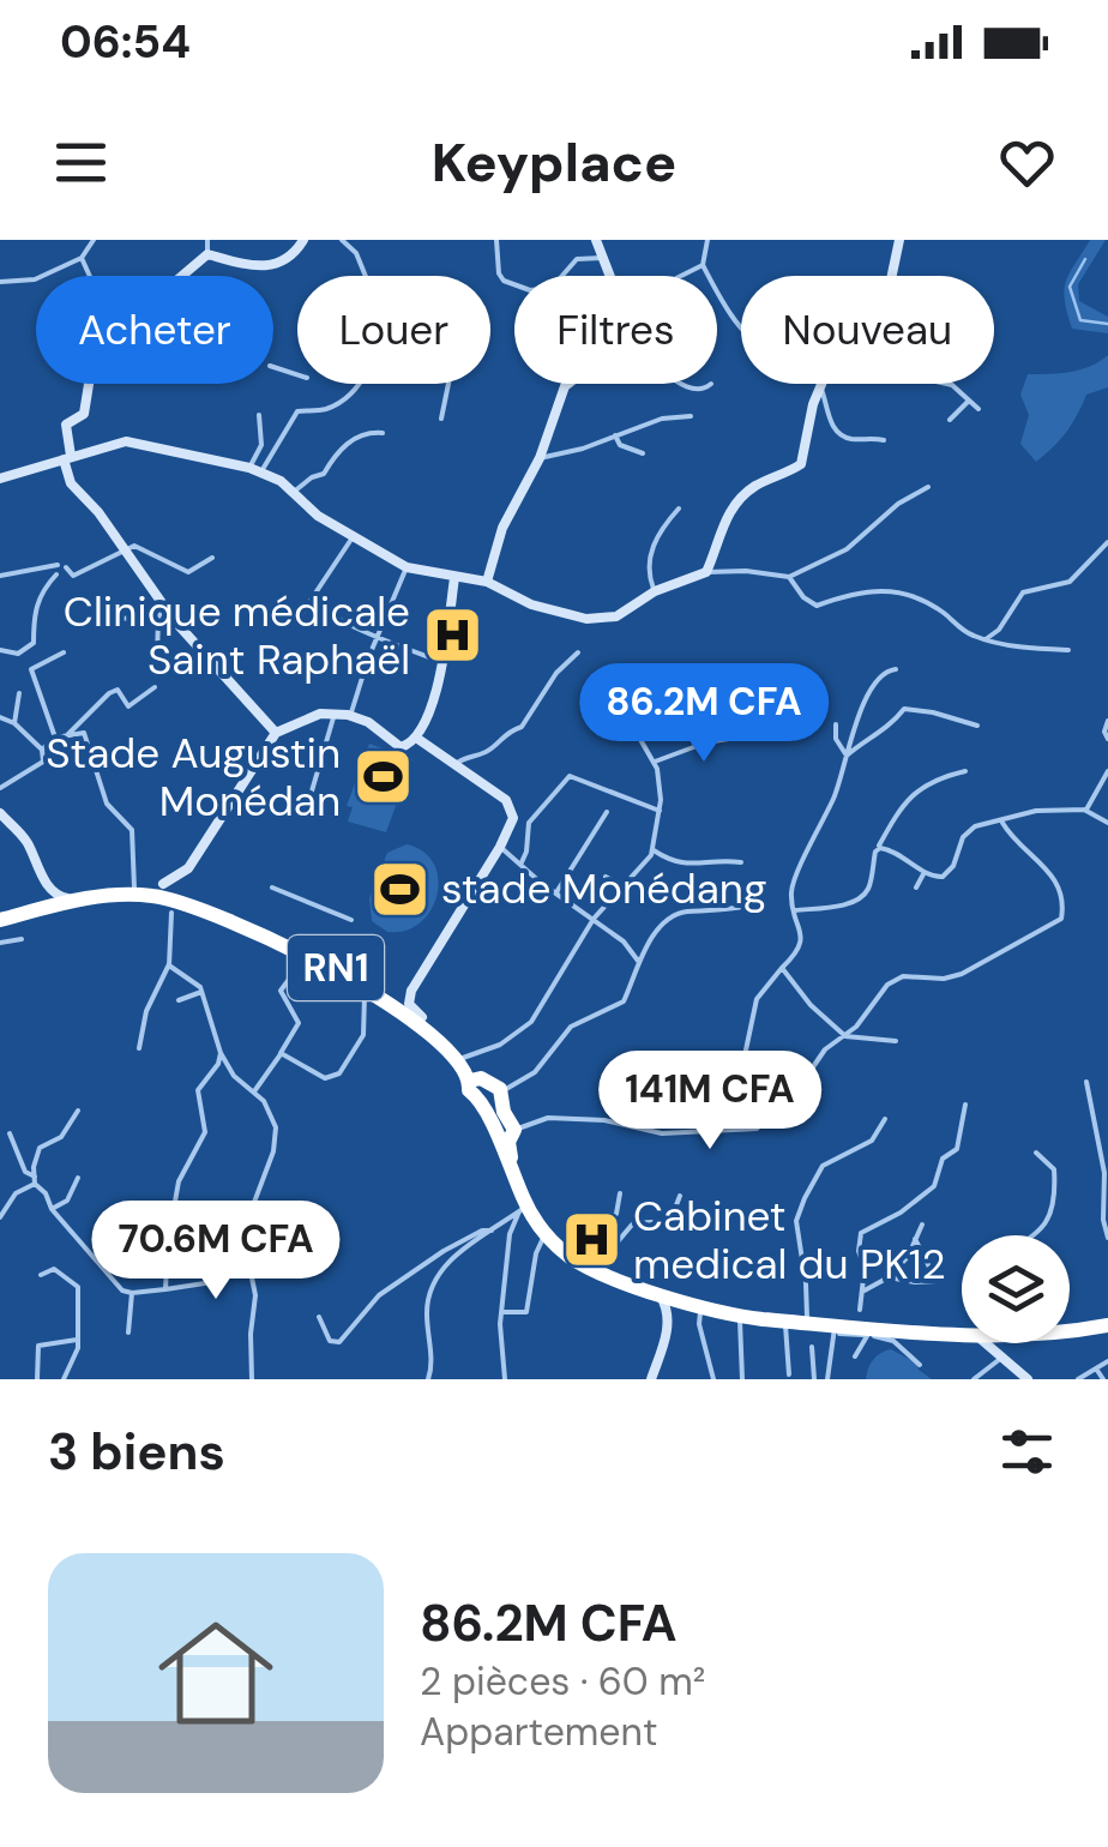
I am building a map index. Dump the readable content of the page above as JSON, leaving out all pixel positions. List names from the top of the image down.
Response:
{
  "streets": {
    "highway": ["RN1"]
  },
  "places": {
    "hospital": ["Clinique médicale Saint Raphaël", "Cabinet medical du PK12"],
    "sports": ["Stade Augustin Monédan", "stade Monédang"]
  },
  "page": {
    "status": "06:54",
    "header": "Keyplace",
    "chip": [
      "Acheter",
      "Louer",
      "Filtres",
      "Nouveau"
    ],
    "price": ["86.2M CFA", "141M CFA", "70.6M CFA"],
    "heading": "3 biens",
    "list": [
      {
        "name": "86.2M CFA",
        "note": "2 pièces · 60 m² · Appartement"
      }
    ]
  }
}
